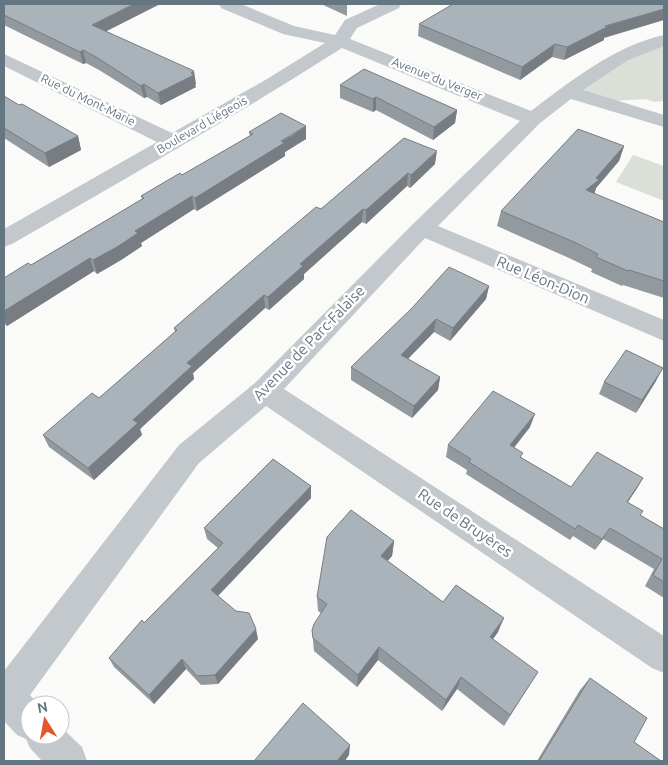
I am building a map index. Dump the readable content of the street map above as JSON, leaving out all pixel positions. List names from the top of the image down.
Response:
{
  "streets": {
    "street": [
      "Avenue du Verger",
      "Rue du Mont-Marie",
      "Boulevard Liégeois",
      "Rue Léon-Dion",
      "Avenue de Parc-Falaise",
      "Rue de Bruyères"
    ]
  },
  "crossings": [
    ["Avenue du Verger", "Boulevard Liégeois"],
    ["Avenue du Verger", "Avenue de Parc-Falaise"],
    ["Rue du Mont-Marie", "Boulevard Liégeois"],
    ["Rue Léon-Dion", "Avenue de Parc-Falaise"],
    ["Avenue de Parc-Falaise", "Rue de Bruyères"]
  ],
  "north": "top"
}
